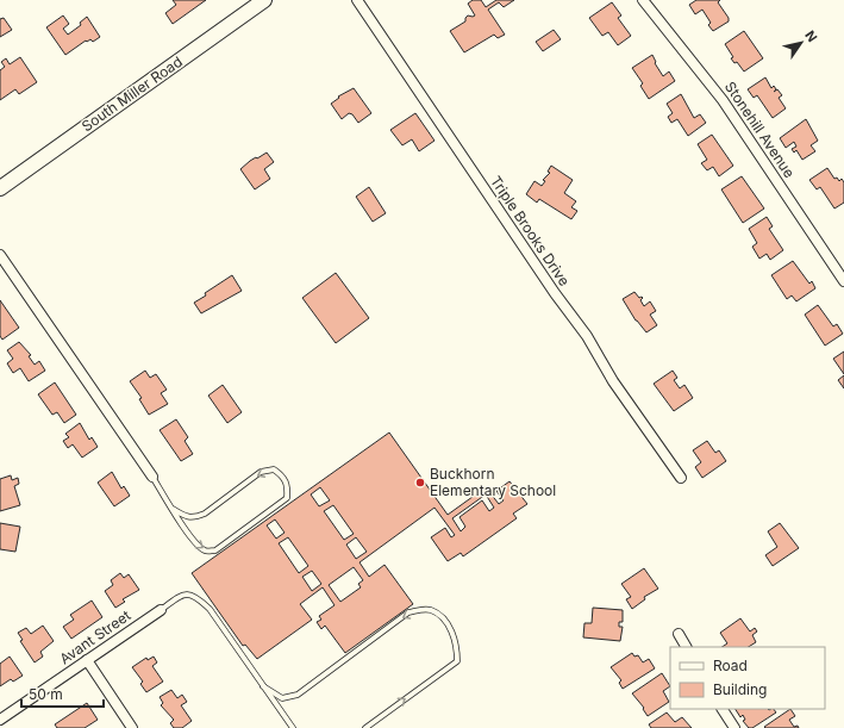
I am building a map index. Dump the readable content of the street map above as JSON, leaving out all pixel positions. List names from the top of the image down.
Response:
{
  "streets": {
    "street": [
      "South Miller Road",
      "Stonehill Avenue",
      "Triple Brooks Drive",
      "Avant Street"
    ]
  },
  "places": ["Buckhorn Elementary School"],
  "legend": ["Road", "Building"],
  "scale_bar": "50 m",
  "north": "top right"
}
